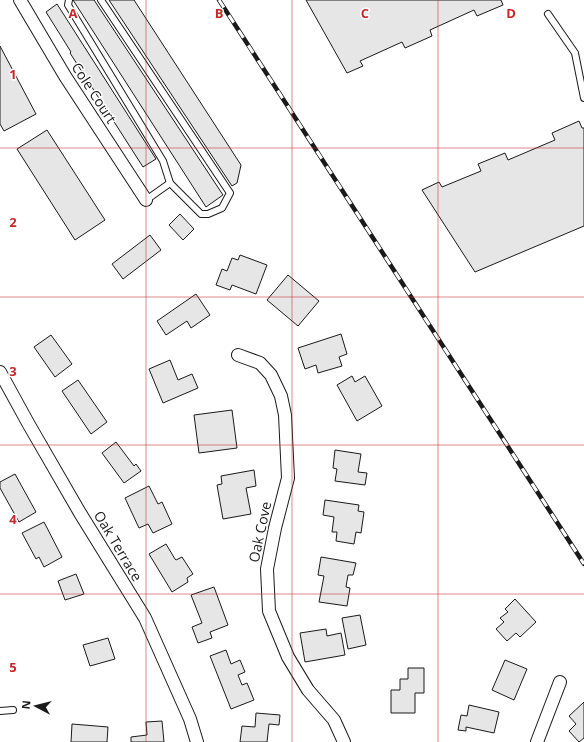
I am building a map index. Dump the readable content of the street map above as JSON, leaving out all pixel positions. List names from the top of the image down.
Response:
{
  "streets": {
    "street": ["Cole Court", "Oak Cove", "Oak Terrace"]
  },
  "north": "left",
  "grid": {
    "columns": [
      "A",
      "B",
      "C",
      "D"
    ],
    "rows": [
      "1",
      "2",
      "3",
      "4",
      "5"
    ]
  }
}
